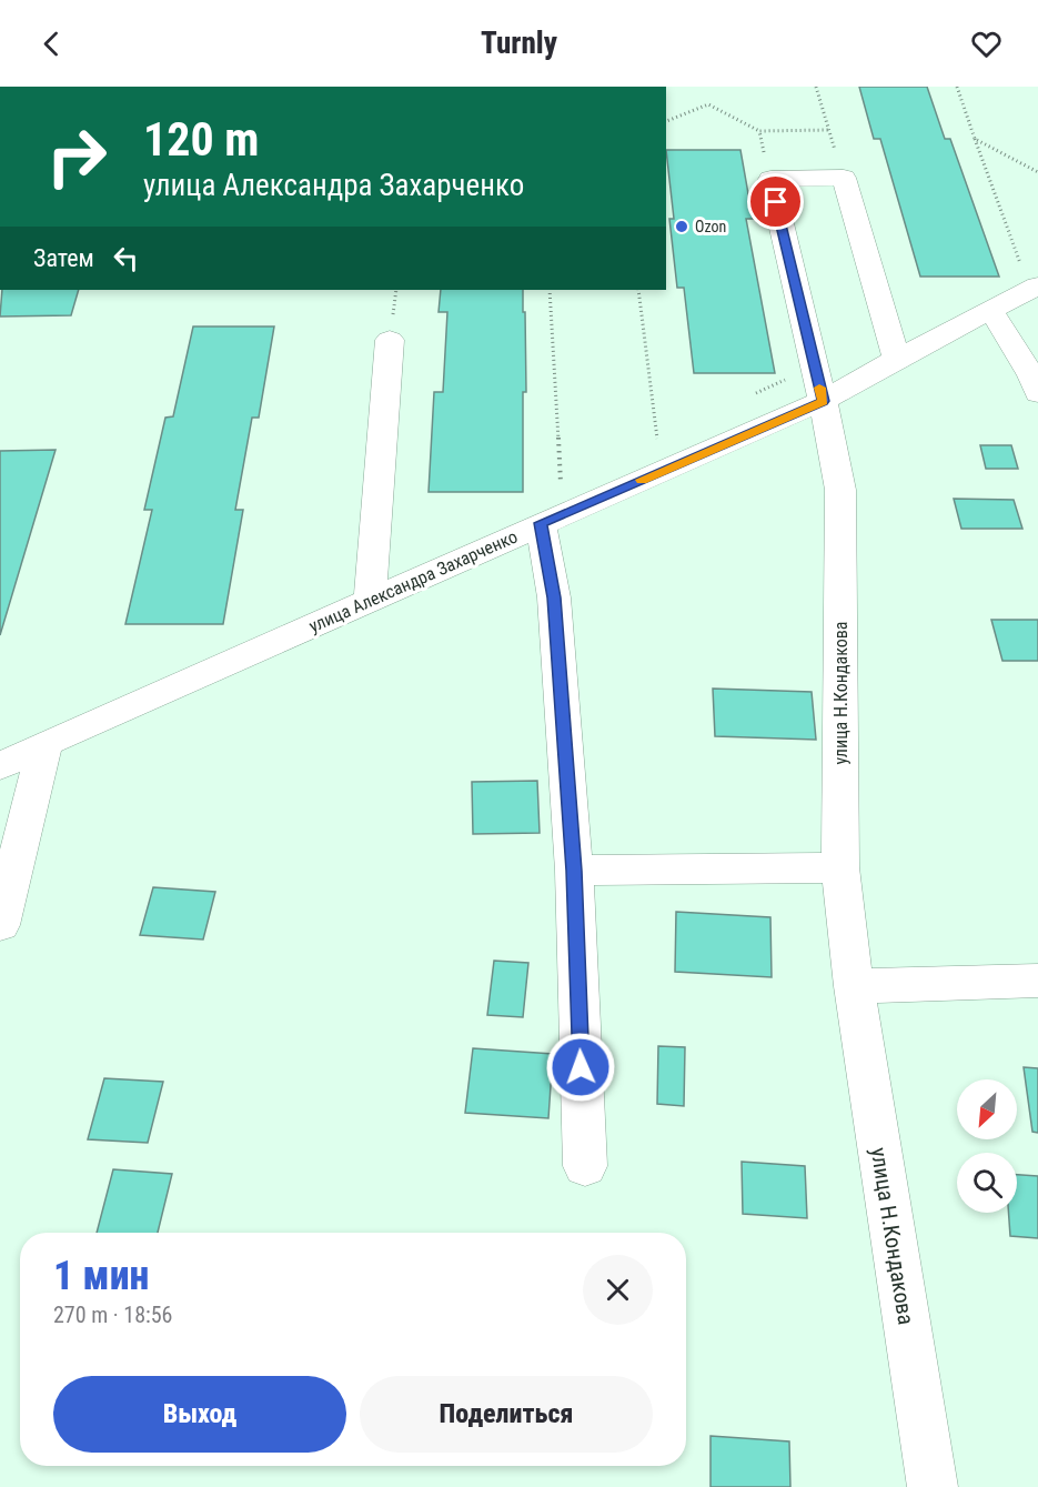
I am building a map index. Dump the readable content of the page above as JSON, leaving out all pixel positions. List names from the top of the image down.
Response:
{
  "streets": {
    "street": ["улица Александра Захарченко", "улица Н.Кондакова"]
  },
  "crossings": [
    ["улица Александра Захарченко", "улица Н.Кондакова"]
  ],
  "places": ["Ozon"],
  "north": "bottom left",
  "page": {
    "header": "Turnly",
    "turn": ["120 m", "улица Александра Захарченко"],
    "then": "Затем",
    "heading": ["1 мин", "270 m · 18:56"],
    "buttons": ["Выход", "Поделиться"]
  }
}
